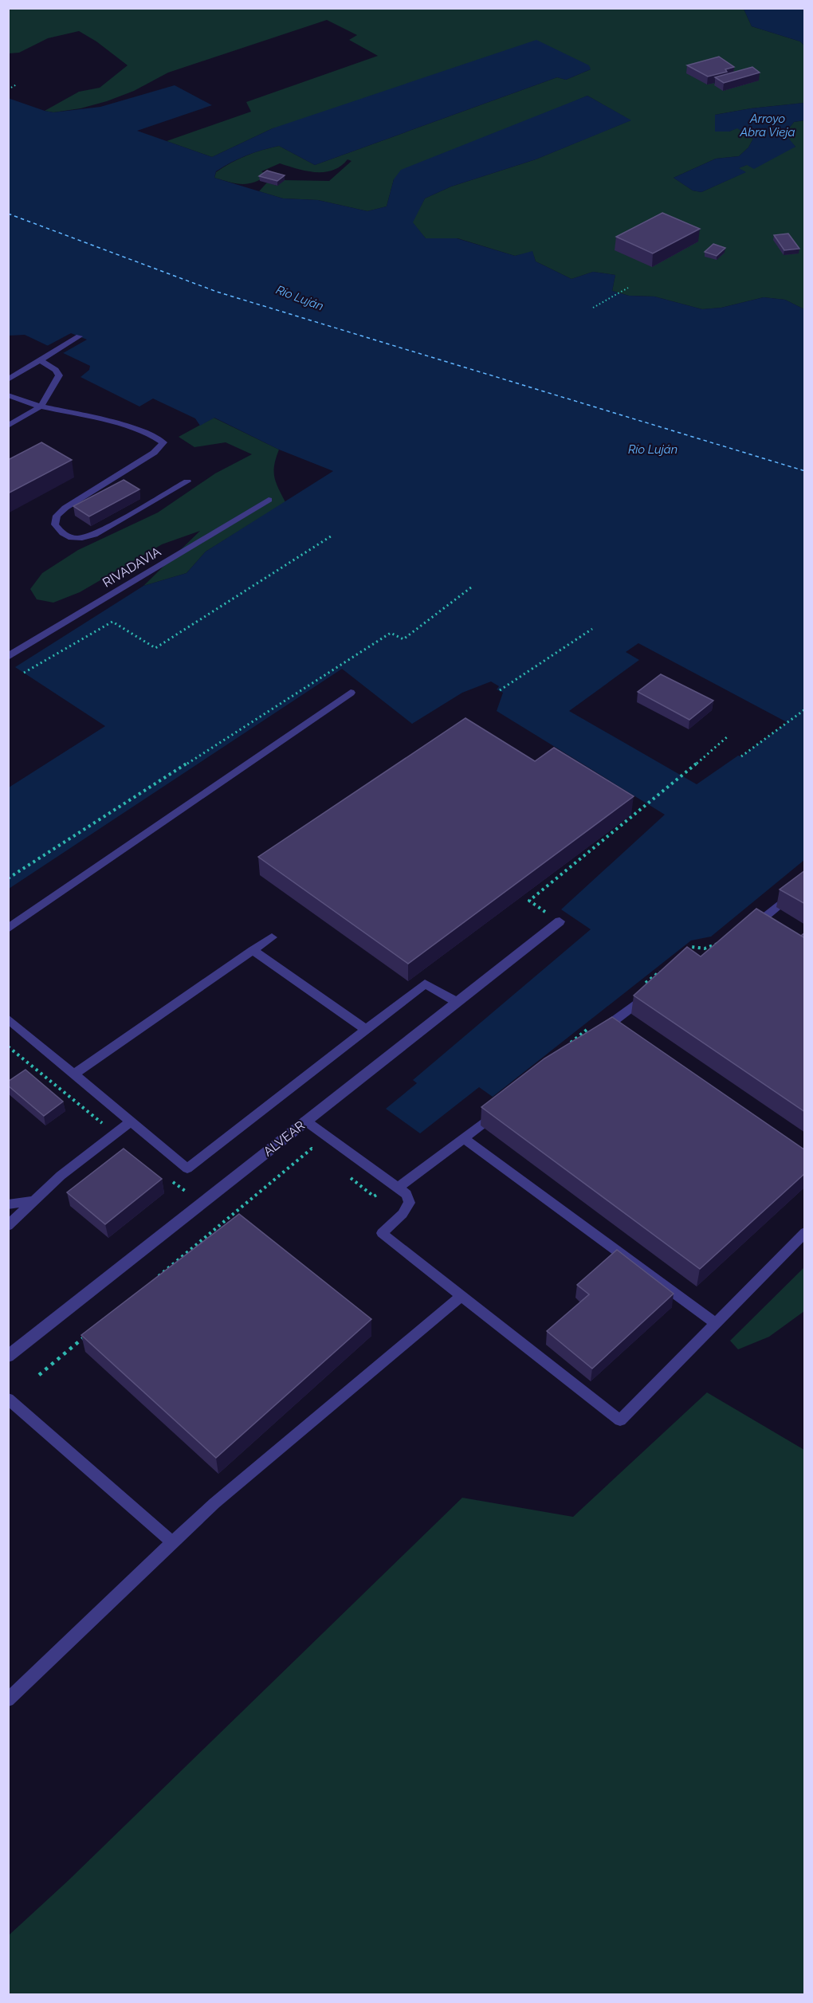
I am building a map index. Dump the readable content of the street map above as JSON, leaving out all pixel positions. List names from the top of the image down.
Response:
{
  "streets": {
    "street": ["RIVADAVIA", "ALVEAR"]
  },
  "water": ["Arroyo Abra Vieja", "Río Luján"]
}
